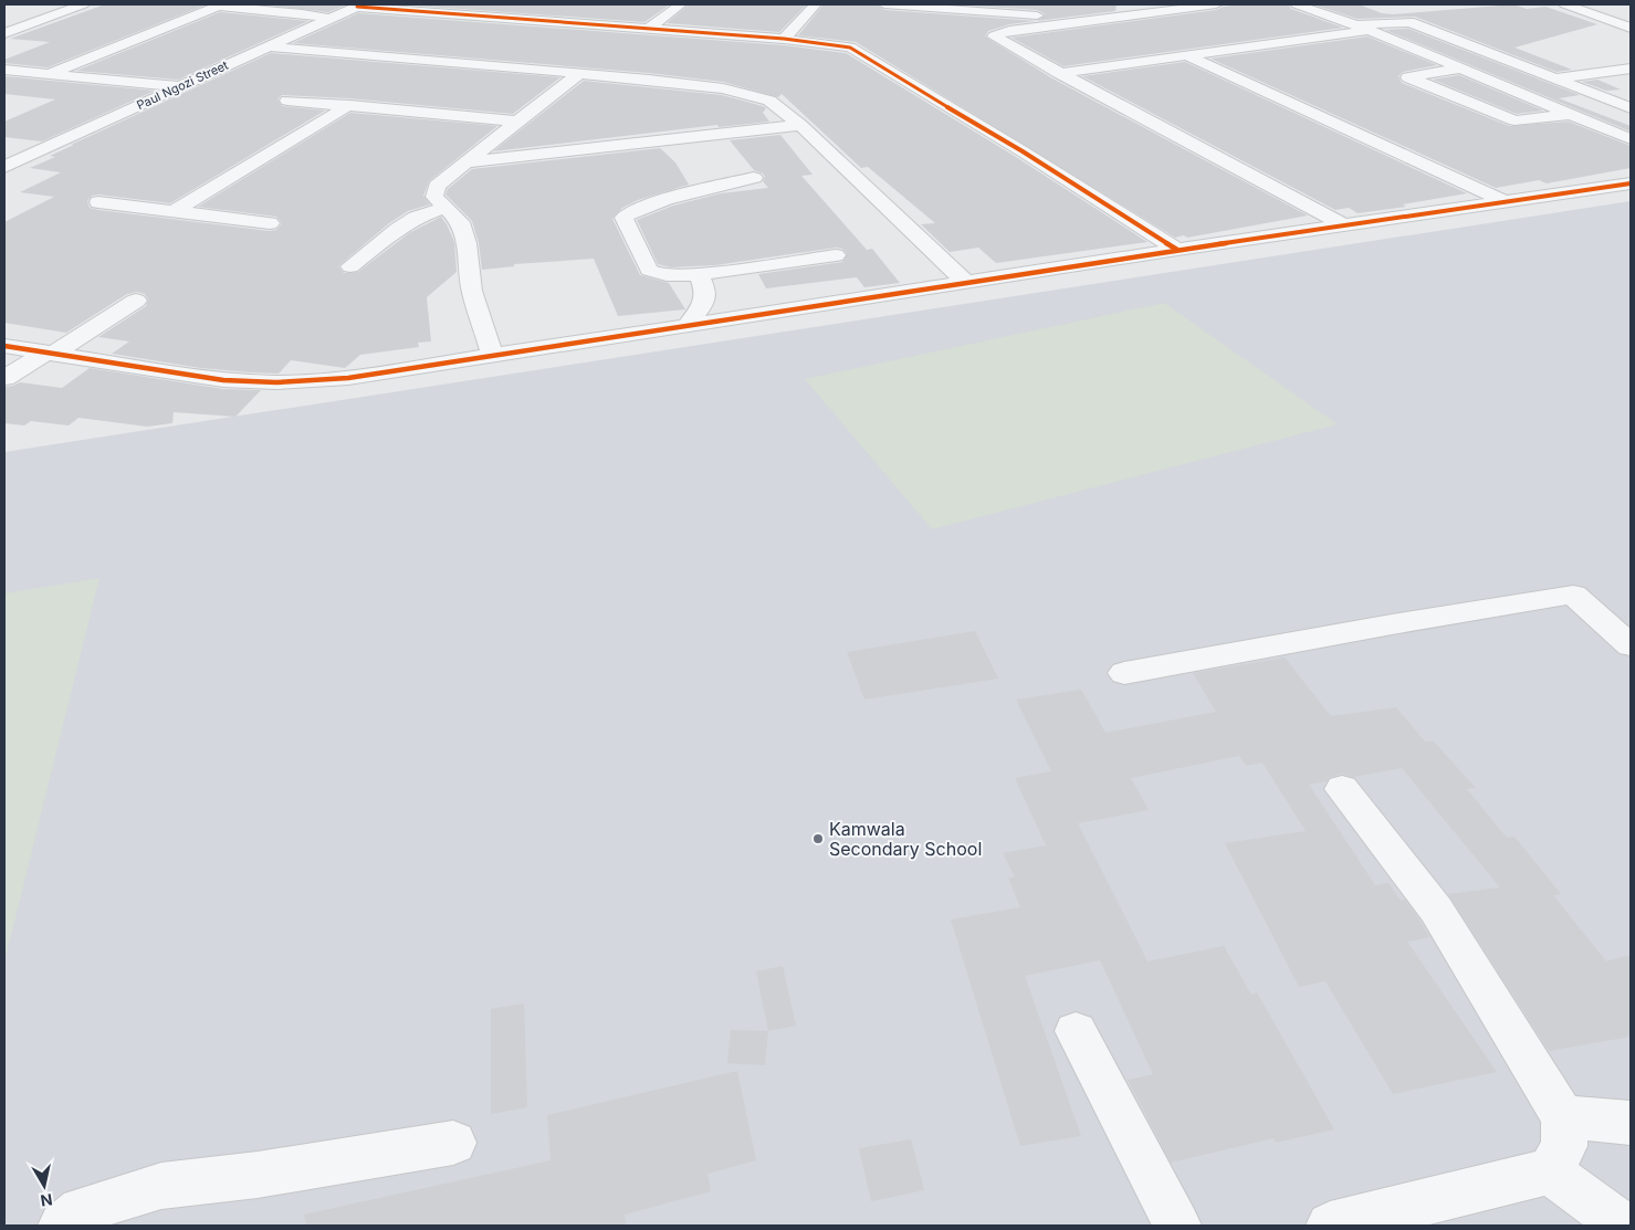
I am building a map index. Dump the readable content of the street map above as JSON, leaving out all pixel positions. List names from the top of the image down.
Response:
{
  "streets": {
    "street": ["Paul Ngozi Street"]
  },
  "places": ["Kamwala Secondary School"],
  "north": "bottom"
}
